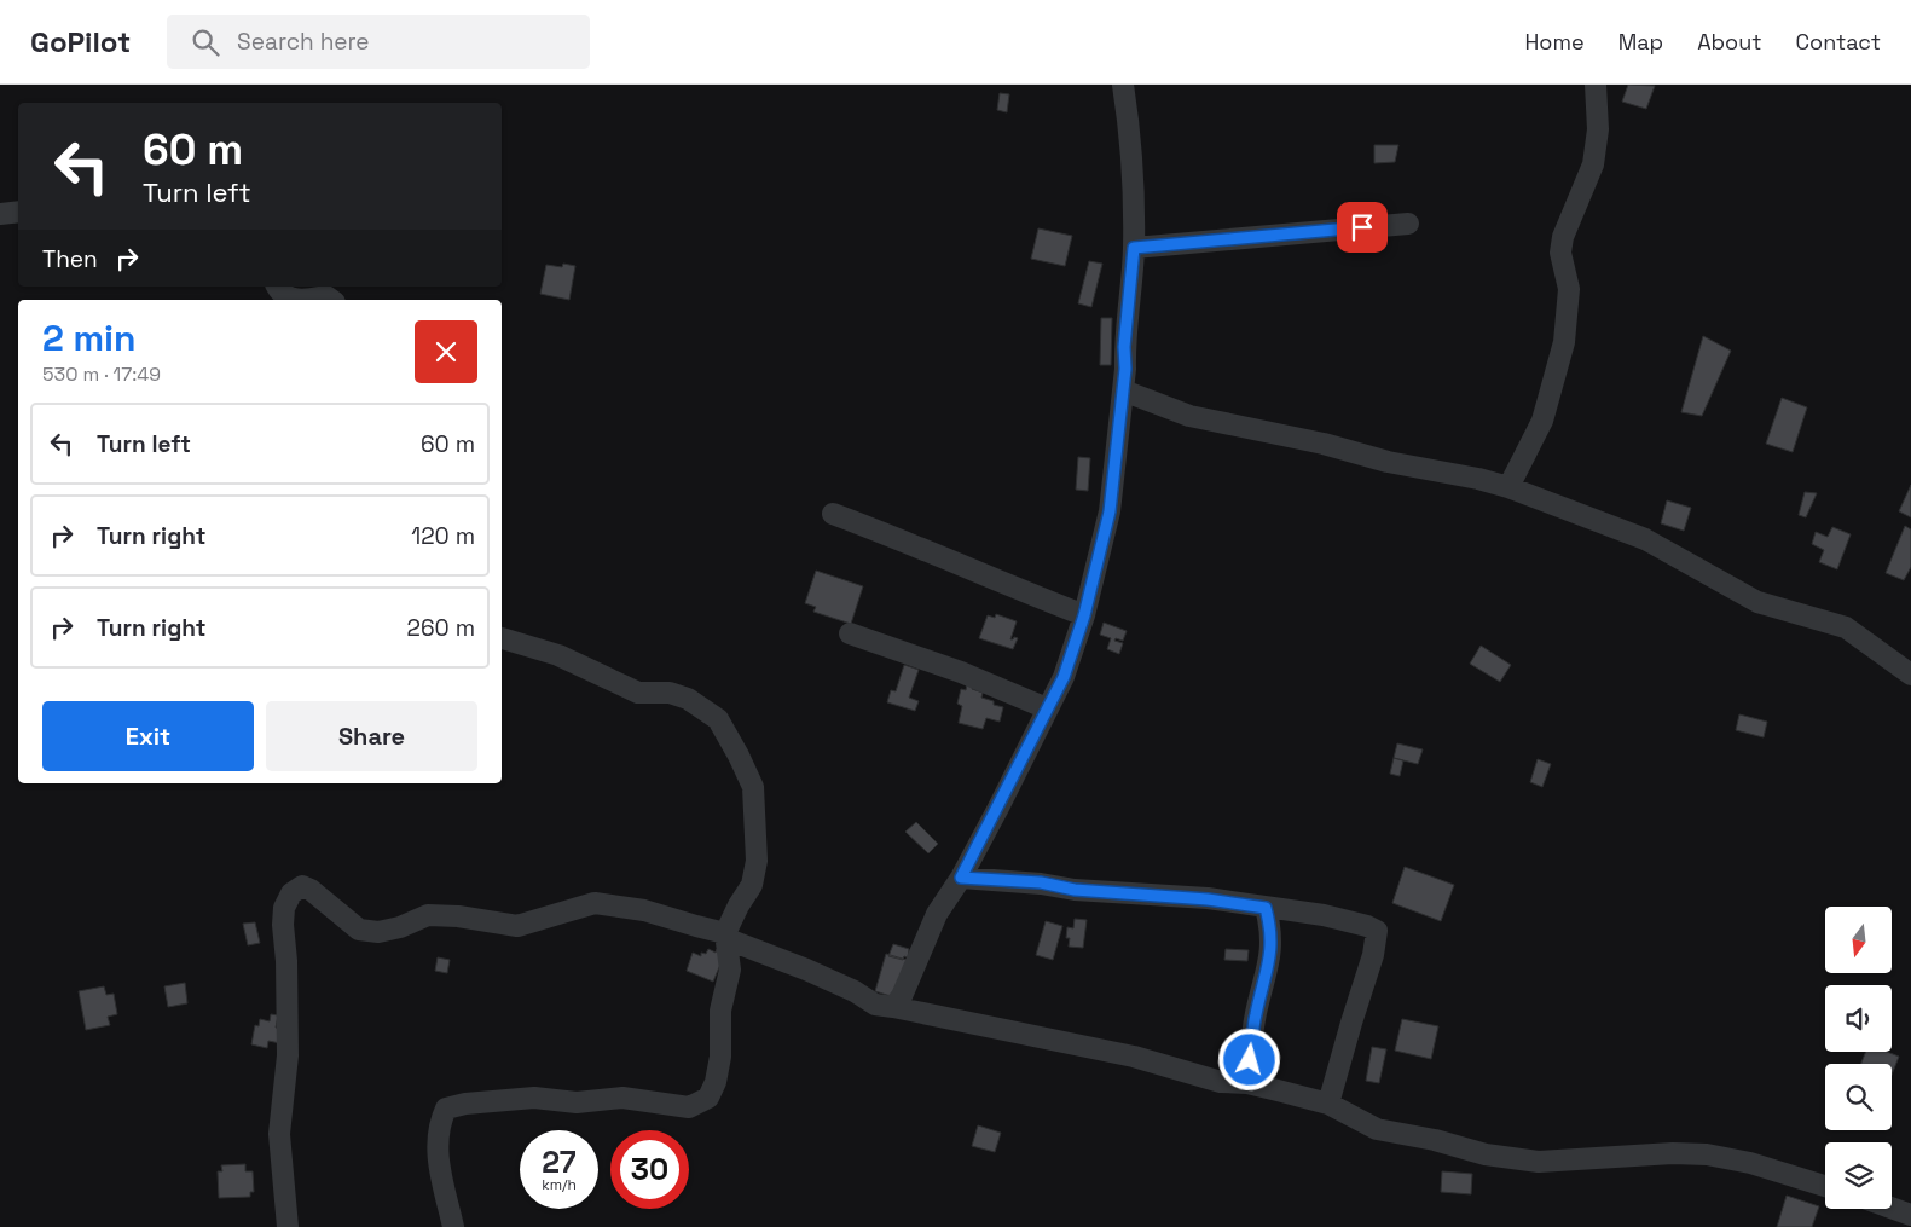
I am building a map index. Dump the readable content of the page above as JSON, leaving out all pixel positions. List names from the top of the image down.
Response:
{
  "north": "bottom",
  "page": {
    "header": "GoPilot",
    "search": "Search here",
    "nav": [
      "Home",
      "Map",
      "About",
      "Contact"
    ],
    "turn": ["60 m", "Turn left"],
    "then": "Then",
    "heading": ["2 min", "530 m · 17:49"],
    "list": [
      {
        "name": "Turn left",
        "value": "60 m"
      },
      {
        "name": "Turn right",
        "value": "120 m"
      },
      {
        "name": "Turn right",
        "value": "260 m"
      }
    ],
    "buttons": ["Exit", "Share"],
    "speed": "27 km/h",
    "limit": "30"
  }
}
